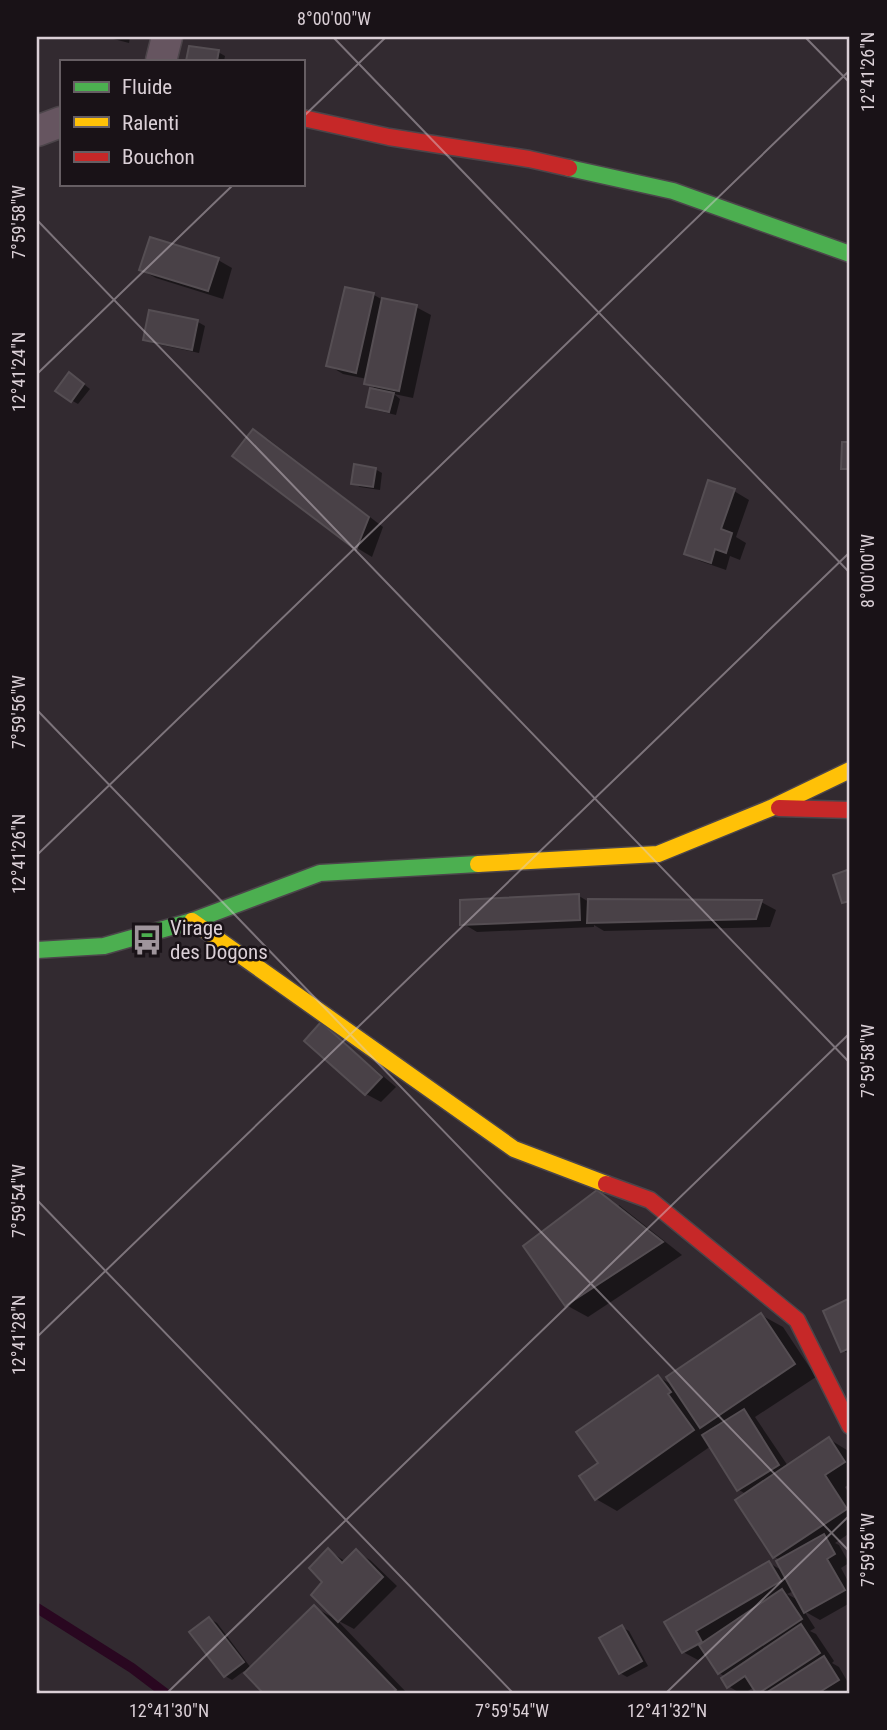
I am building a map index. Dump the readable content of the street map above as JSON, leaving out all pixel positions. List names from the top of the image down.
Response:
{
  "places": {
    "bus stop": ["Virage des Dogons"]
  },
  "legend": ["Fluide", "Ralenti", "Bouchon"],
  "coordinates": [
    "8°00'00\"W",
    "12°41'26\"N",
    "7°59'58\"W",
    "12°41'24\"N",
    "7°59'56\"W",
    "7°59'54\"W",
    "12°41'28\"N",
    "12°41'30\"N",
    "12°41'32\"N"
  ]
}
